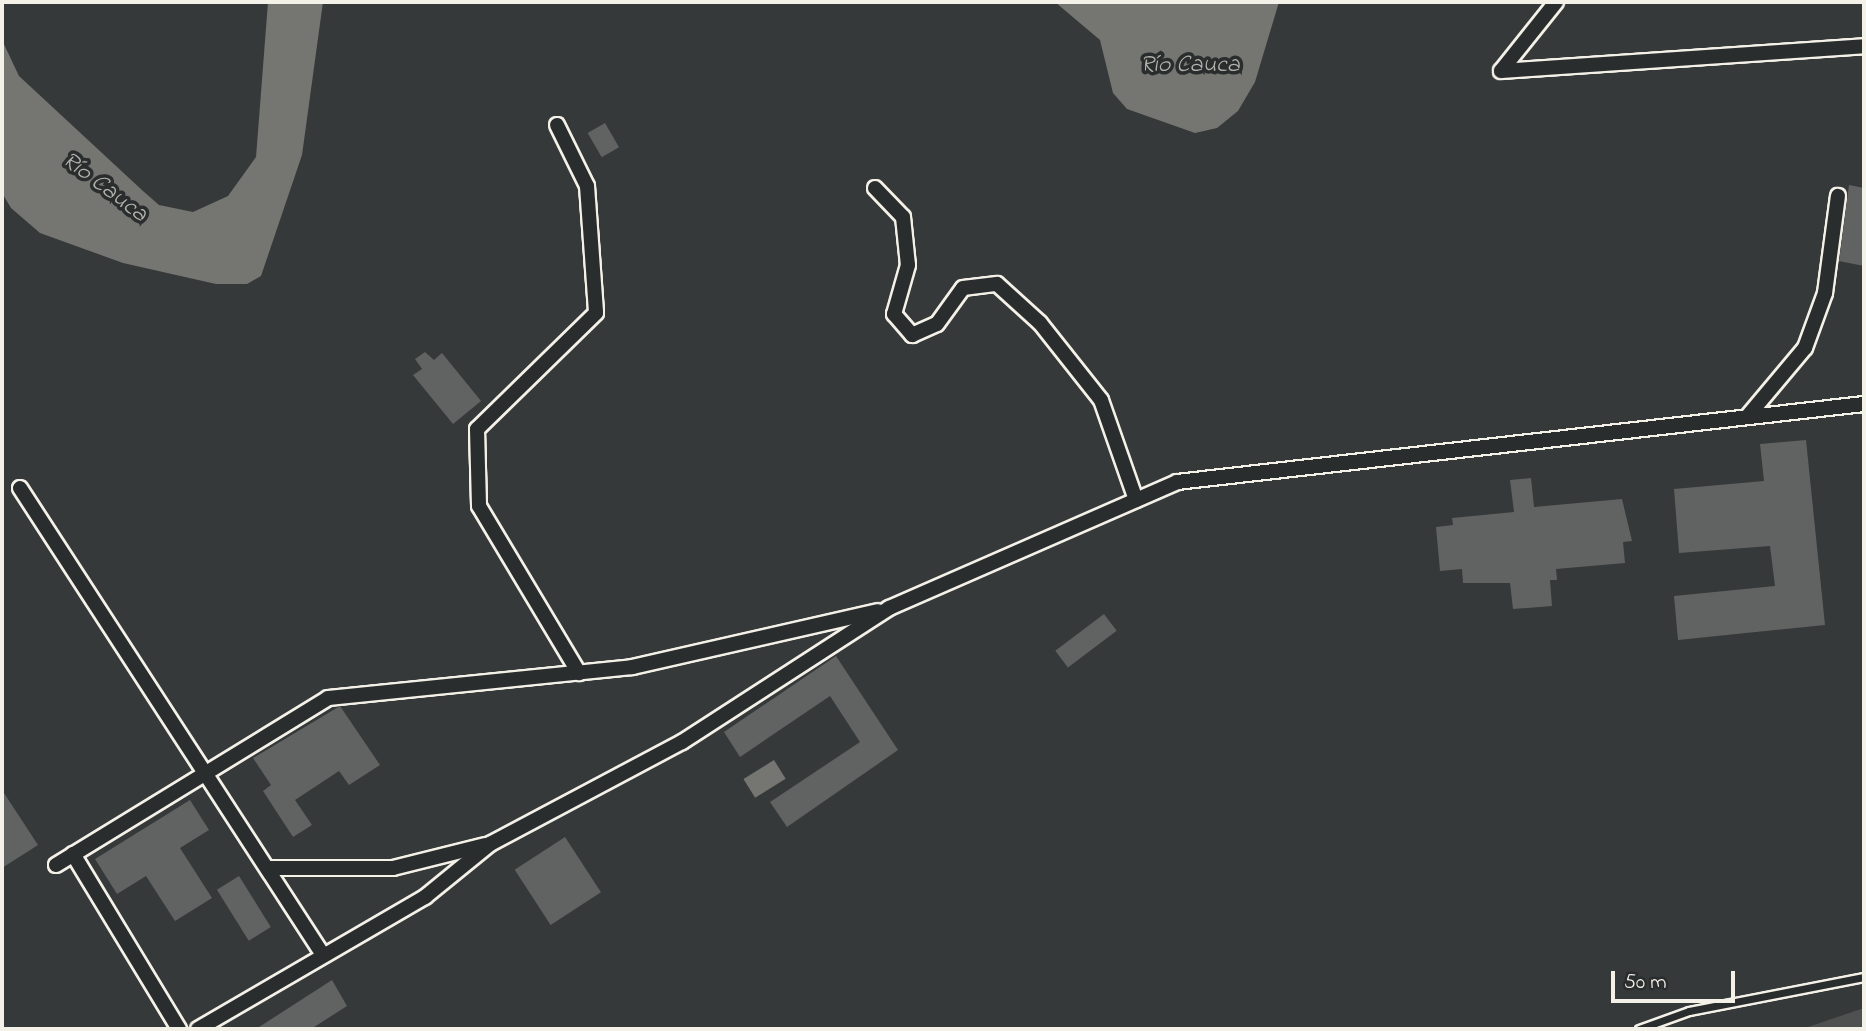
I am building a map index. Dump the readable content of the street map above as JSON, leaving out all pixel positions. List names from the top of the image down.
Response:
{
  "water": ["Río Cauca"],
  "scale_bar": "50 m"
}
